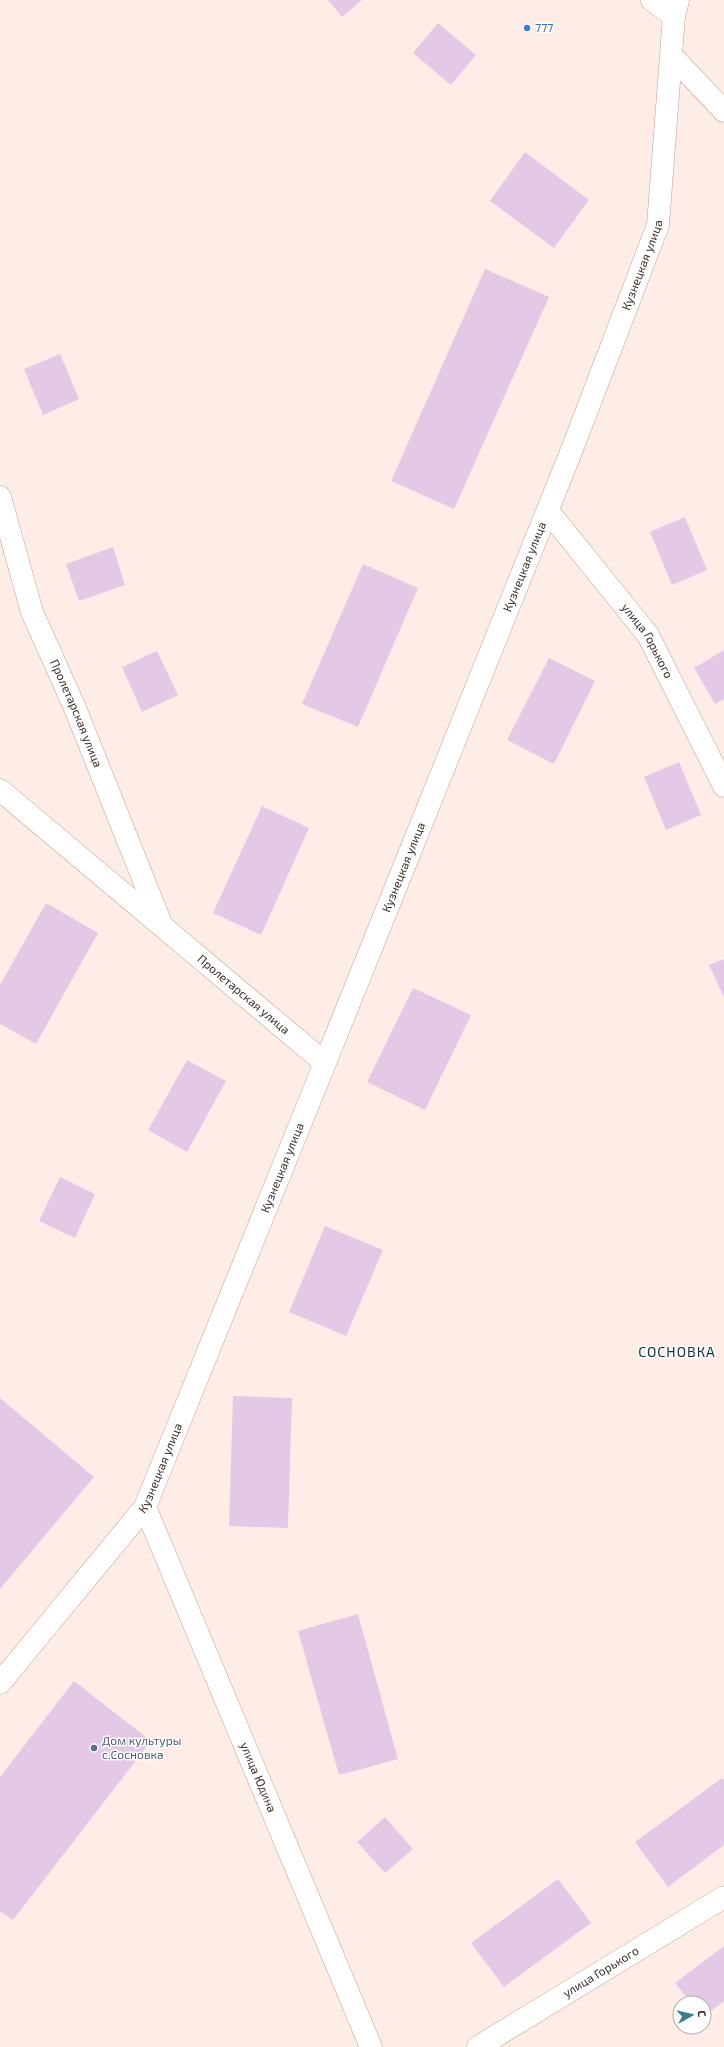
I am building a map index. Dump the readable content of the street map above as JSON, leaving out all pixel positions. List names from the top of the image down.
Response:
{
  "streets": {
    "street": [
      "Кузнецкая улица",
      "улица Горького",
      "Пролетарская улица",
      "улица Юдина"
    ]
  },
  "crossings": [
    ["Кузнецкая улица", "улица Горького"],
    ["Кузнецкая улица", "Пролетарская улица"],
    ["Кузнецкая улица", "улица Юдина"]
  ],
  "districts": ["СОСНОВКА"],
  "places": ["777", "Дом культуры с.Сосновка"],
  "north": "right"
}
